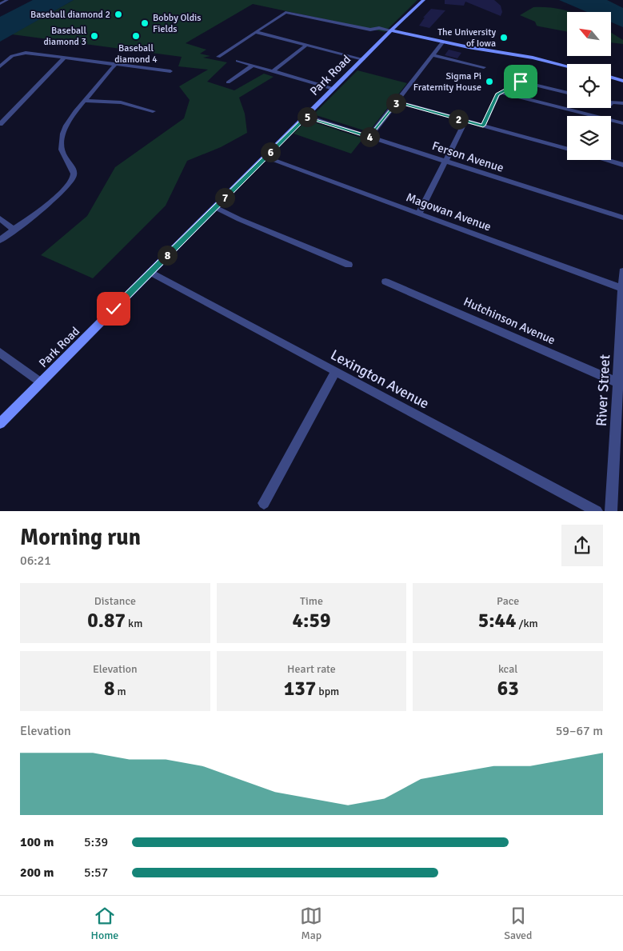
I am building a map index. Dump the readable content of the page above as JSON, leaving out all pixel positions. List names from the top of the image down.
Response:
{
  "streets": {
    "street": [
      "Park Road",
      "Ferson Avenue",
      "Magowan Avenue",
      "Hutchinson Avenue",
      "Lexington Avenue",
      "River Street"
    ]
  },
  "crossings": [
    ["Park Road", "Ferson Avenue"],
    ["Park Road", "Magowan Avenue"],
    ["Park Road", "Lexington Avenue"],
    ["Magowan Avenue", "River Street"],
    ["Hutchinson Avenue", "River Street"]
  ],
  "places": [
    "Baseball diamond 2",
    "Bobby Oldis Fields",
    "Baseball diamond 3",
    "Baseball diamond 4",
    "The University of Iowa",
    "Sigma Pi Fraternity House"
  ],
  "north": "top left",
  "page": {
    "pins": [
      "3",
      "5",
      "2",
      "4",
      "6",
      "7",
      "8"
    ],
    "heading": ["Morning run", "06:21"],
    "stats": [
      ["Distance", "0.87 km"],
      ["Time", "4:59"],
      ["Pace", "5:44 /km"],
      ["Elevation", "8 m"],
      ["Heart rate", "137 bpm"],
      ["kcal", "63"]
    ],
    "chart": ["Elevation", "59–67 m"],
    "list": [
      {
        "name": "100 m",
        "note": "5:39"
      },
      {
        "name": "200 m",
        "note": "5:57"
      }
    ],
    "tabs": ["Home", "Map", "Saved"]
  }
}
